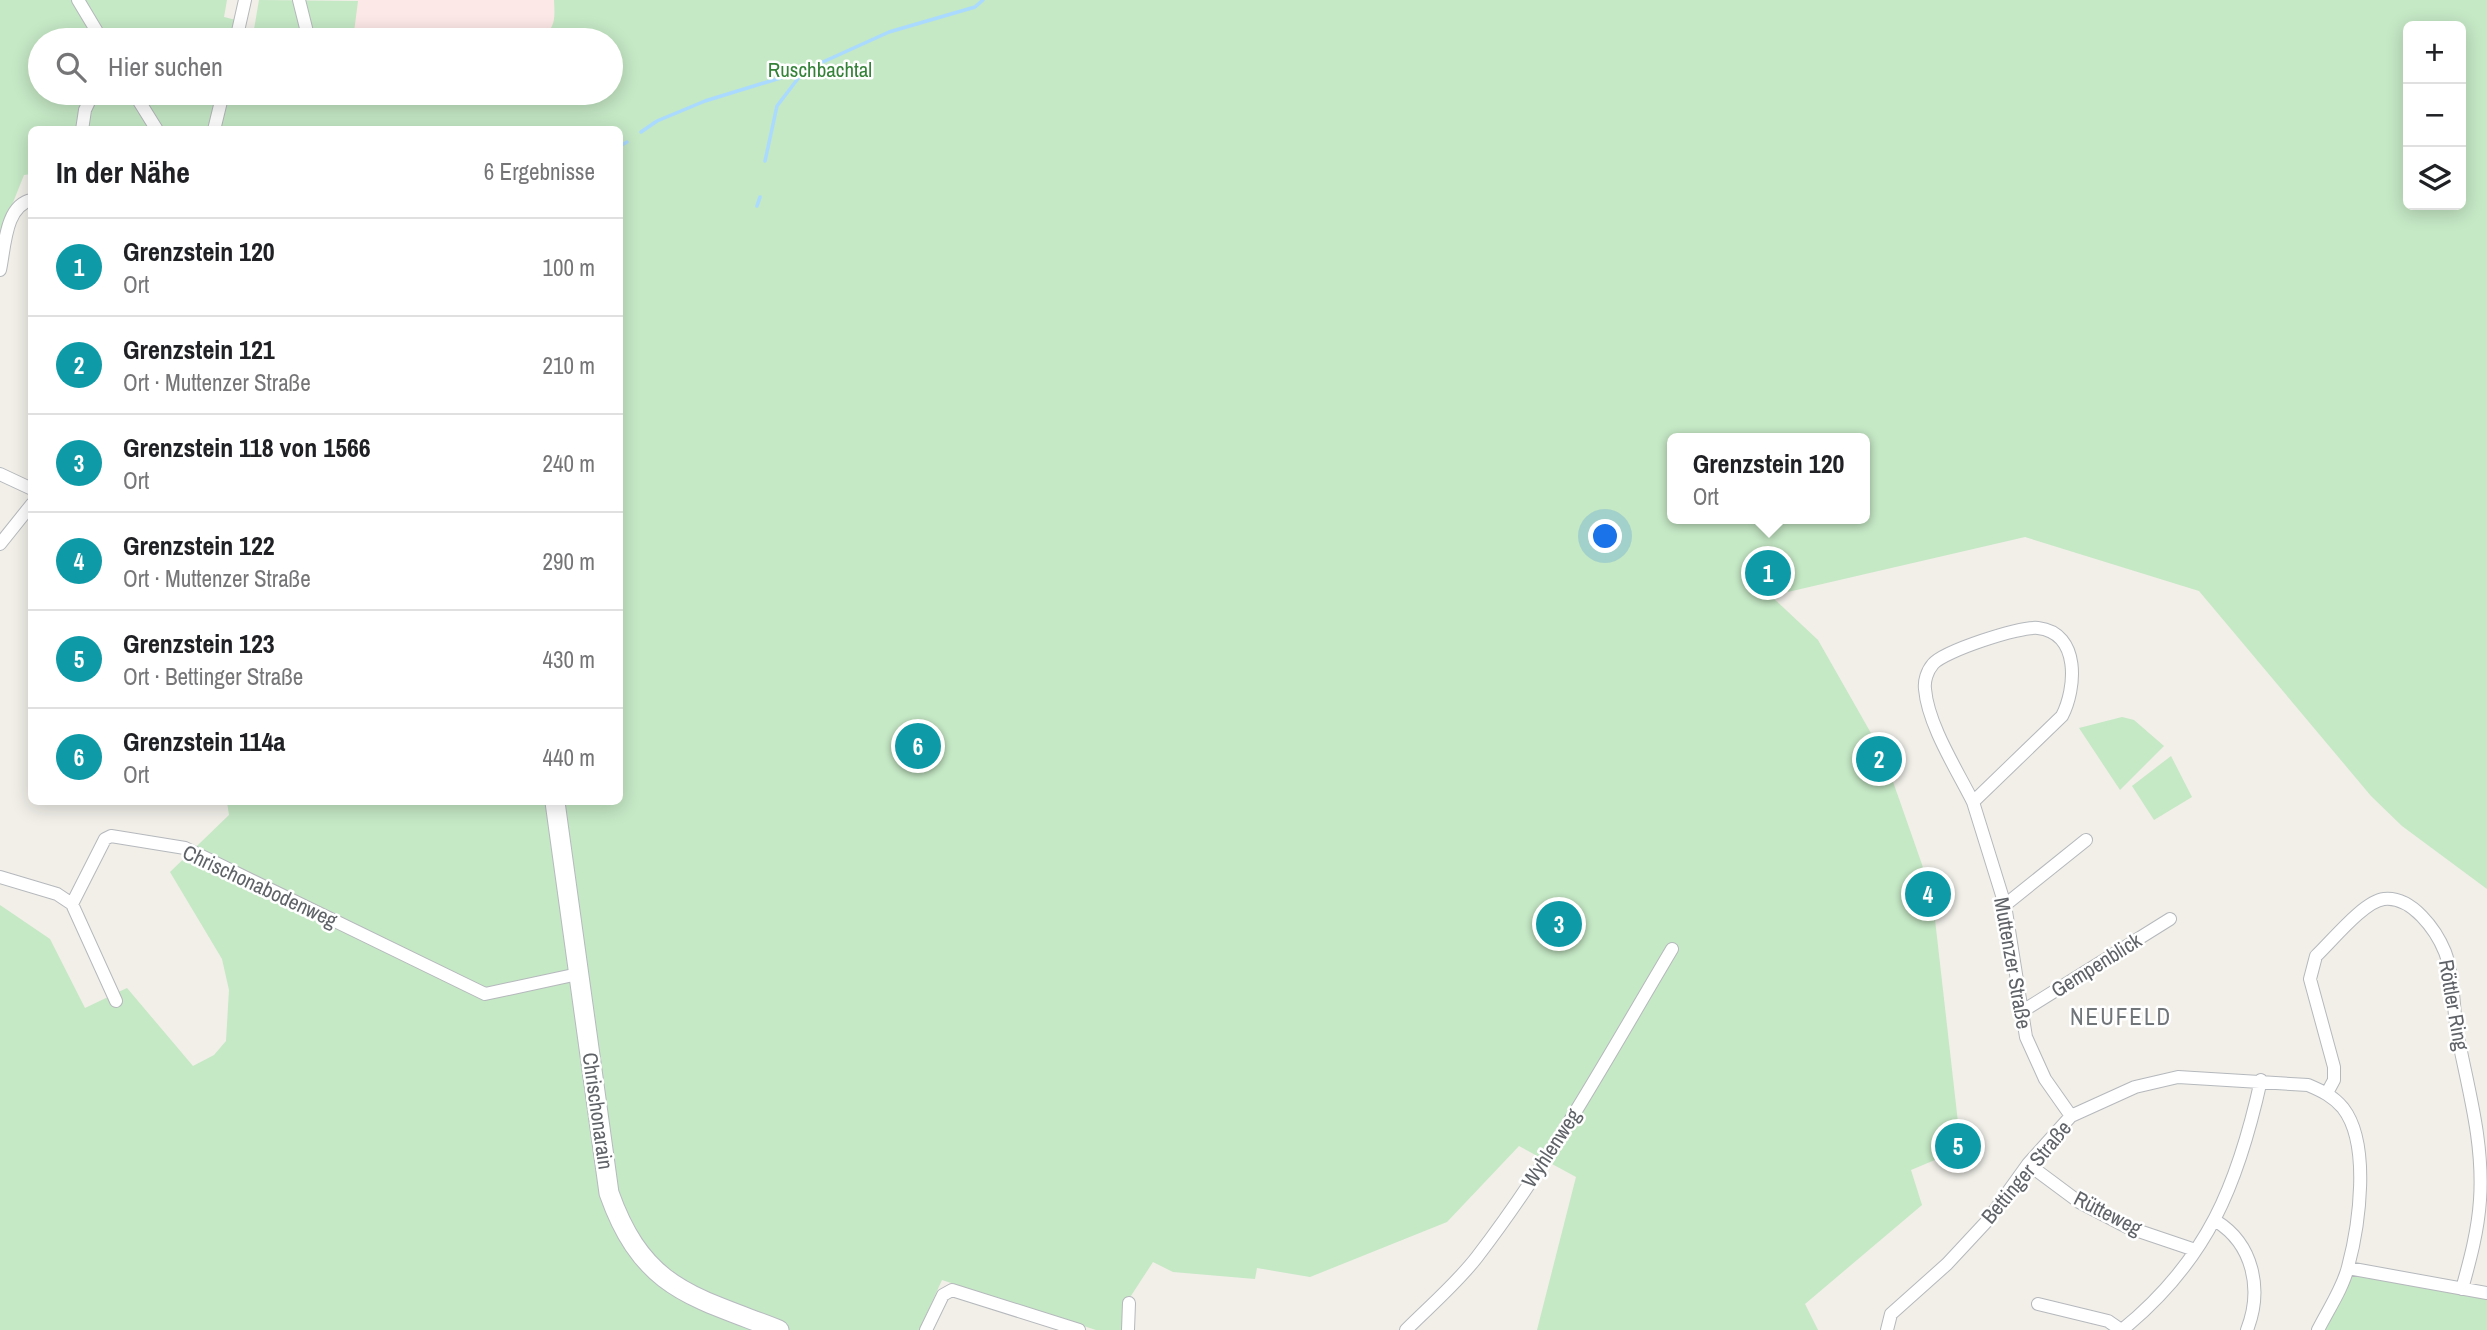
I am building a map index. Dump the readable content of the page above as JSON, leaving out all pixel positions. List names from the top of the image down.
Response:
{
  "streets": {
    "street": [
      "Chrischonabodenweg",
      "Muttenzer Straße",
      "Gempenblick",
      "Röttler Ring",
      "Chrischonarain",
      "Wyhlenweg",
      "Bettinger Straße",
      "Rütteweg"
    ]
  },
  "crossings": [
    ["Chrischonabodenweg", "Chrischonarain"],
    ["Muttenzer Straße", "Gempenblick"],
    ["Muttenzer Straße", "Bettinger Straße"],
    ["Röttler Ring", "Bettinger Straße"],
    ["Bettinger Straße", "Rütteweg"]
  ],
  "districts": ["NEUFELD"],
  "parks": ["Ruschbachtal"],
  "page": {
    "map_buttons": ["+", "−"],
    "search": "Hier suchen",
    "heading": ["In der Nähe", "6 Ergebnisse"],
    "list": [
      {
        "mark": "1",
        "name": "Grenzstein 120",
        "note": "Ort",
        "value": "100 m"
      },
      {
        "mark": "2",
        "name": "Grenzstein 121",
        "note": "Ort · Muttenzer Straße",
        "value": "210 m"
      },
      {
        "mark": "3",
        "name": "Grenzstein 118 von 1566",
        "note": "Ort",
        "value": "240 m"
      },
      {
        "mark": "4",
        "name": "Grenzstein 122",
        "note": "Ort · Muttenzer Straße",
        "value": "290 m"
      },
      {
        "mark": "5",
        "name": "Grenzstein 123",
        "note": "Ort · Bettinger Straße",
        "value": "430 m"
      },
      {
        "mark": "6",
        "name": "Grenzstein 114a",
        "note": "Ort",
        "value": "440 m"
      }
    ],
    "popup": ["Grenzstein 120", "Ort"],
    "pins": [
      "1",
      "6",
      "2",
      "4",
      "3",
      "5"
    ]
  }
}
